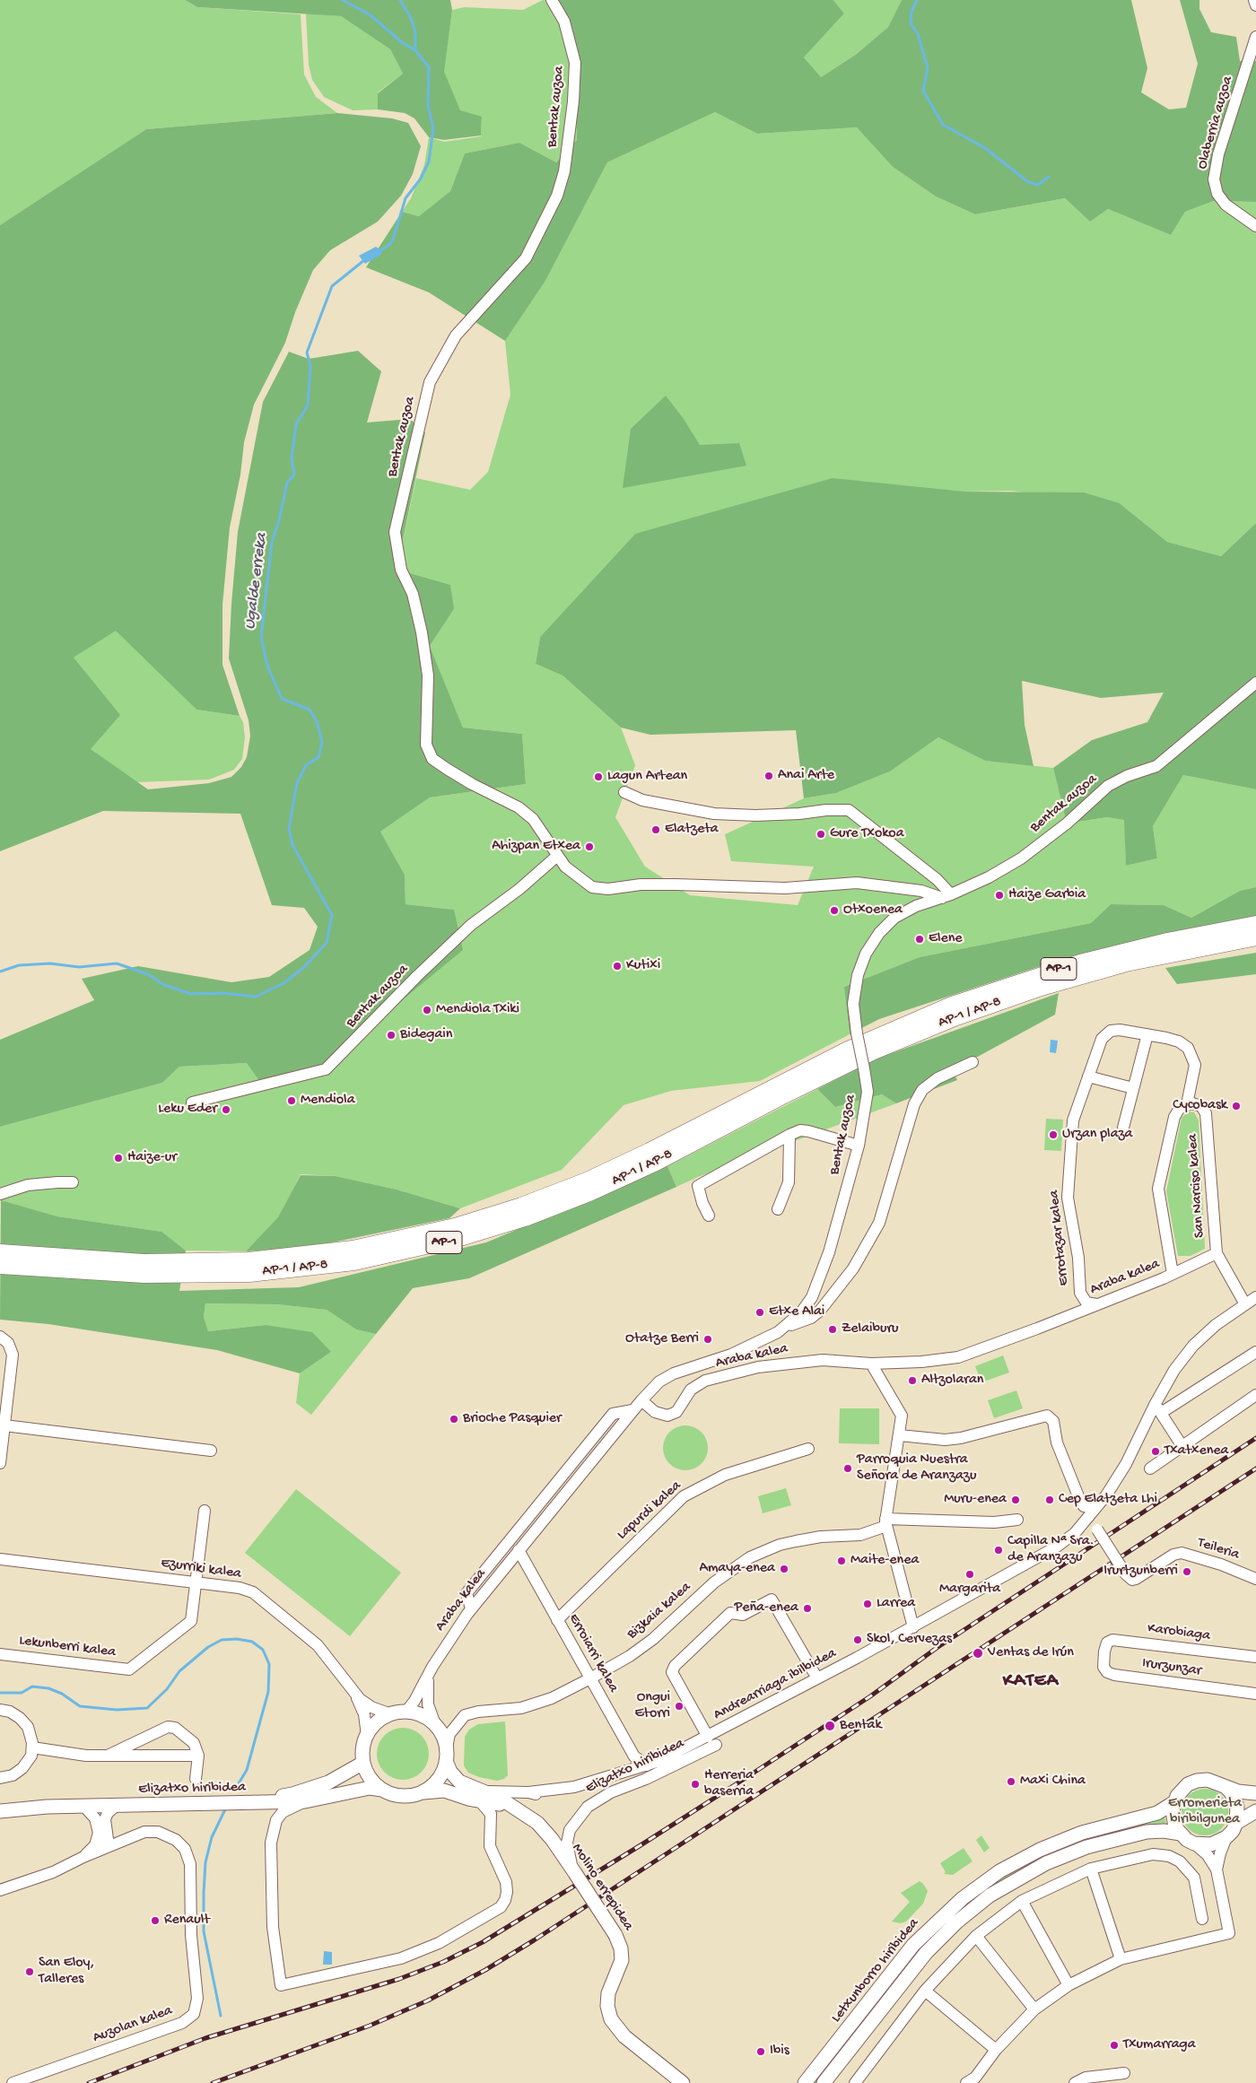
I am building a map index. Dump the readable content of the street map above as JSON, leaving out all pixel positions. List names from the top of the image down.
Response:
{
  "streets": {
    "highway": ["AP-1", "AP-1 / AP-8"],
    "main road": ["Elizatxo hiribidea", "Molino errepidea", "Letxunborro hiribidea"],
    "street": [
      "Bentak auzoa",
      "Olaberria auzoa",
      "San Narciso kalea",
      "Errotazar kalea",
      "Araba kalea",
      "Lapurdi kalea",
      "Teileria",
      "Ezurriki kalea",
      "Bizkaia kalea",
      "Karobiaga",
      "Lekunberri kalea",
      "Erroiarri kalea",
      "Irurzunzar",
      "Andrearriaga ibilbidea",
      "Auzolan kalea"
    ]
  },
  "crossings": [
    ["Bentak auzoa", "Araba kalea"],
    ["San Narciso kalea", "Errotazar kalea"],
    ["San Narciso kalea", "Araba kalea"],
    ["Errotazar kalea", "Araba kalea"],
    ["Araba kalea", "Bizkaia kalea"],
    ["Araba kalea", "Erroiarri kalea"],
    ["Araba kalea", "Elizatxo hiribidea"],
    ["Lapurdi kalea", "Erroiarri kalea"],
    ["Teileria", "Andrearriaga ibilbidea"],
    ["Ezurriki kalea", "Lekunberri kalea"],
    ["Bizkaia kalea", "Erroiarri kalea"],
    ["Bizkaia kalea", "Elizatxo hiribidea"],
    ["Karobiaga", "Irurzunzar"],
    ["Erroiarri kalea", "Andrearriaga ibilbidea"],
    ["Andrearriaga ibilbidea", "Elizatxo hiribidea"],
    ["Elizatxo hiribidea", "Molino errepidea"]
  ],
  "districts": ["KATEA"],
  "water": ["Ugalde erreka"],
  "parks": ["Erromerieta biribilgunea"],
  "places": [
    "Anai Arte",
    "Lagun Artean",
    "Elatzeta",
    "Gure Txokoa",
    "Ahizpan Etxea",
    "Haize Garbia",
    "Otxoenea",
    "Elene",
    "Kutixi",
    "Mendiola Txiki",
    "Bidegain",
    "Mendiola",
    "Cycobask",
    "Leku Eder",
    "Urzan plaza",
    "Haize-ur",
    "Etxe Alai",
    "Zelaiburu",
    "Otatze Berri",
    "Altzolaran",
    "Brioche Pasquier",
    "Txatxenea",
    "Parroquia Nuestra Señora de Aranzazu",
    "Muru-enea",
    "Cep Elatzeta Lhi",
    "Capilla Nª Sra. de Aranzazu",
    "Maite-enea",
    "Amaya-enea",
    "Irurtzunberri",
    "Margarita",
    "Larrea",
    "Peña-enea",
    "Skol, Cervezas",
    "Ventas de Irún",
    "Ongui Etorri",
    "Bentak",
    "Maxi China",
    "Herreria baserria",
    "Renault",
    "San Eloy, Talleres",
    "Txumarraga",
    "Ibis"
  ]
}
